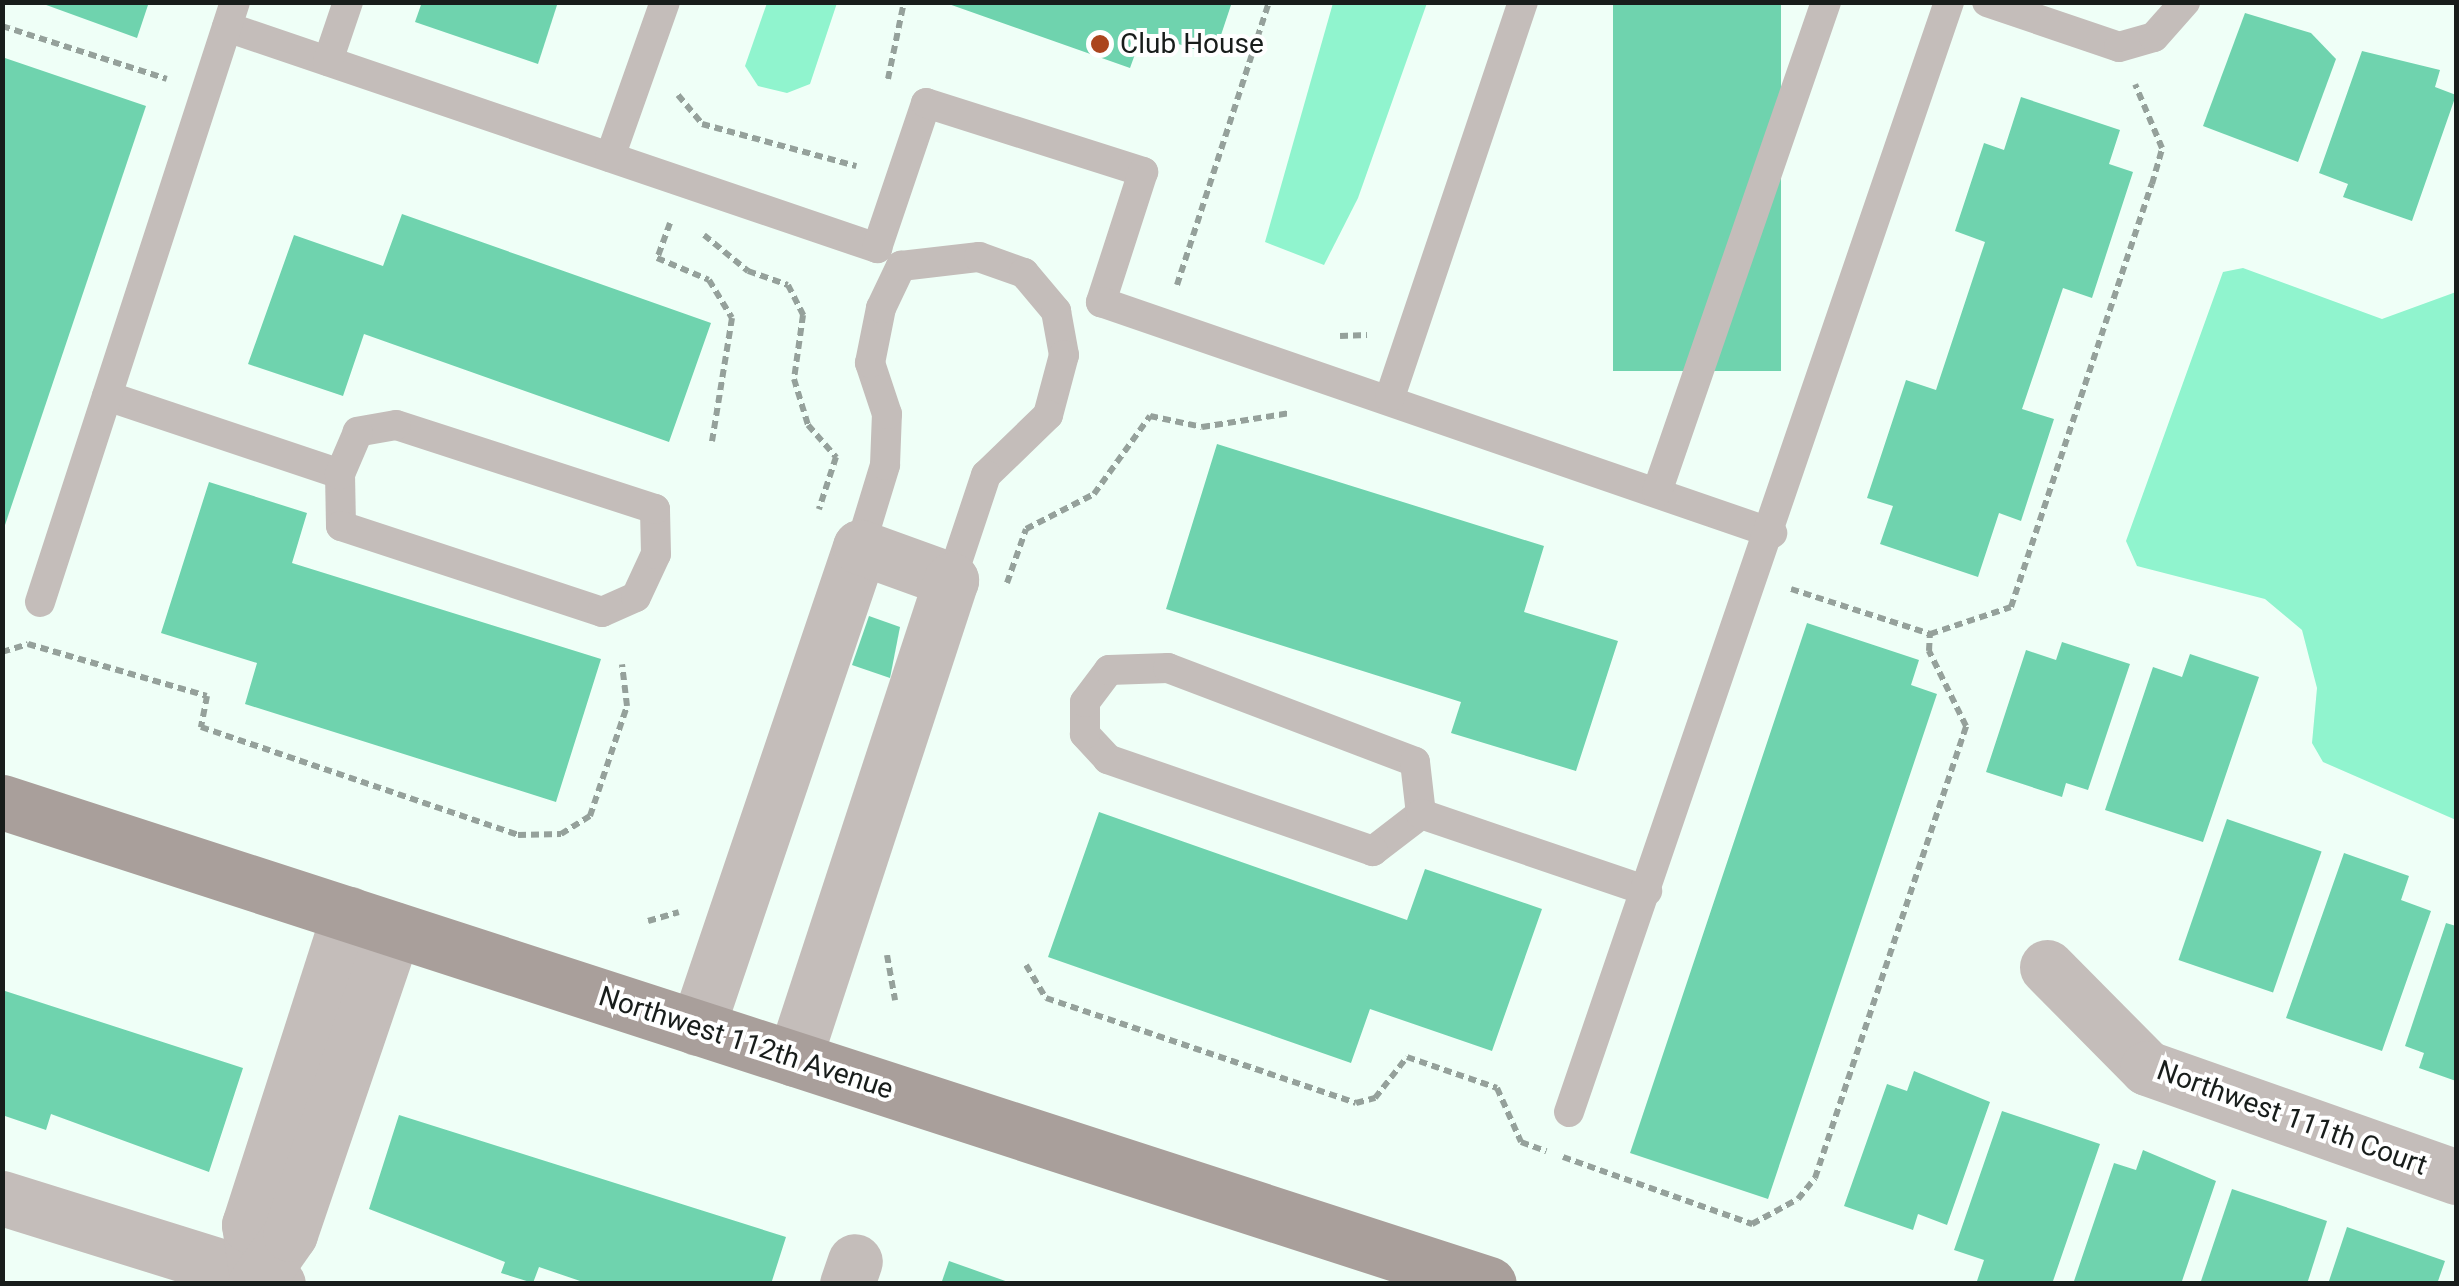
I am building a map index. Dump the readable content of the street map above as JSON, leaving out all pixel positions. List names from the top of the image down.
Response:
{
  "streets": {
    "street": ["Northwest 112th Avenue", "Northwest 111th Court"]
  },
  "places": ["Club House"]
}
